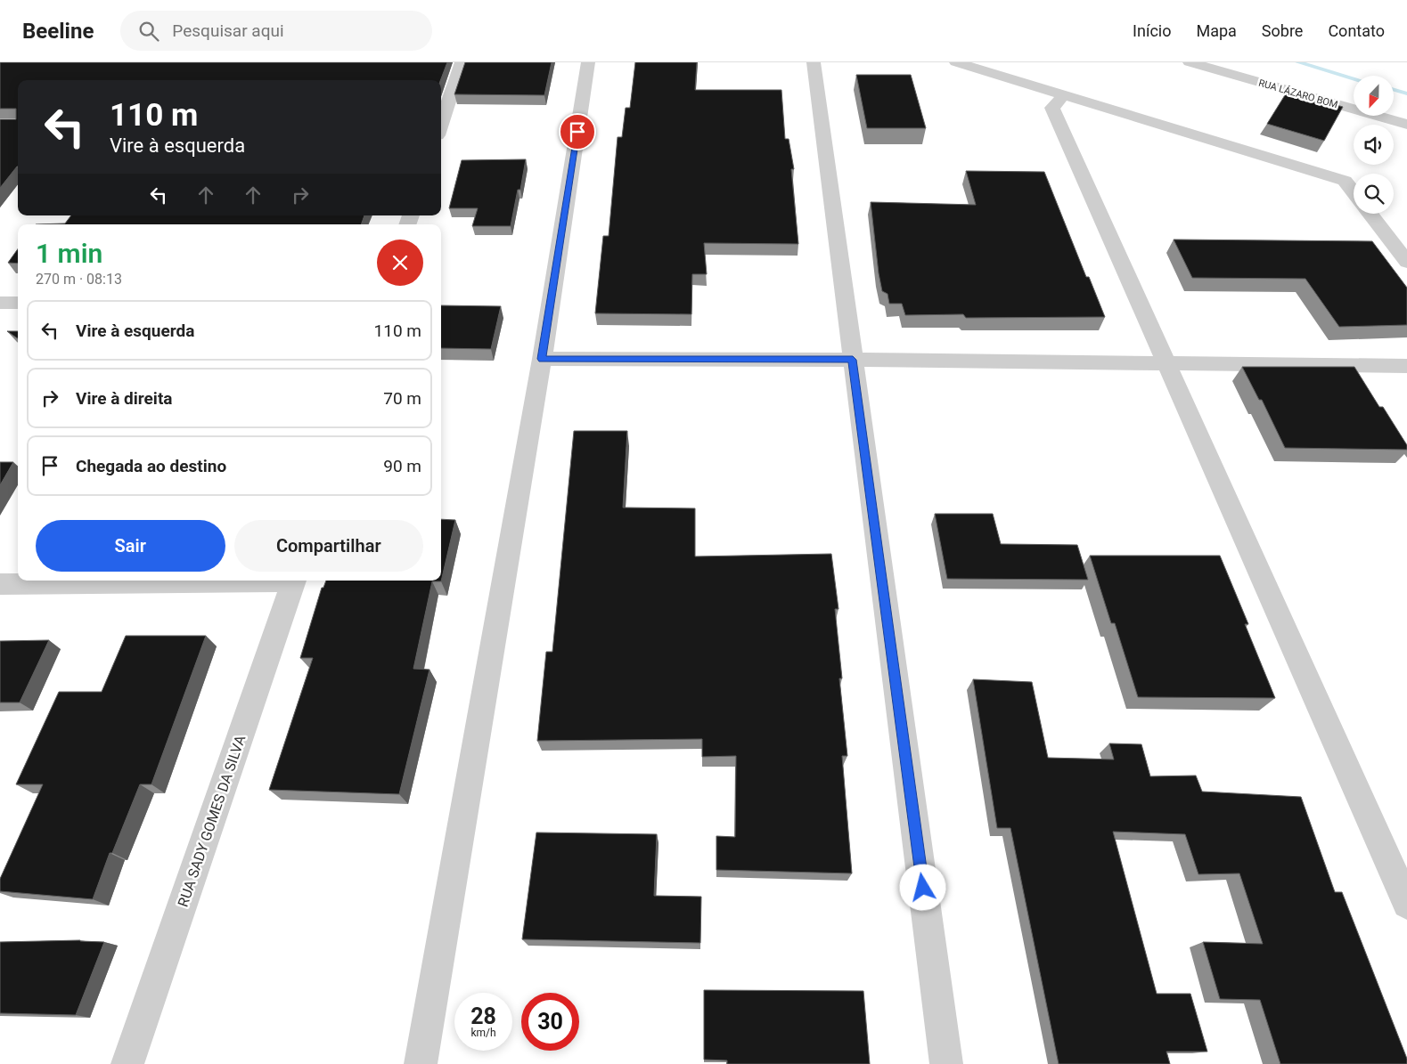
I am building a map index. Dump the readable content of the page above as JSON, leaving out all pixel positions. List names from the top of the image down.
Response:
{
  "streets": {
    "street": ["RUA LÁZARO BOM", "RUA SADY GOMES DA SILVA"]
  },
  "north": "bottom",
  "page": {
    "header": "Beeline",
    "search": "Pesquisar aqui",
    "nav": [
      "Início",
      "Mapa",
      "Sobre",
      "Contato"
    ],
    "turn": ["110 m", "Vire à esquerda"],
    "heading": ["1 min", "270 m · 08:13"],
    "list": [
      {
        "name": "Vire à esquerda",
        "value": "110 m"
      },
      {
        "name": "Vire à direita",
        "value": "70 m"
      },
      {
        "name": "Chegada ao destino",
        "value": "90 m"
      }
    ],
    "buttons": ["Sair", "Compartilhar"],
    "speed": "28 km/h",
    "limit": "30"
  }
}
